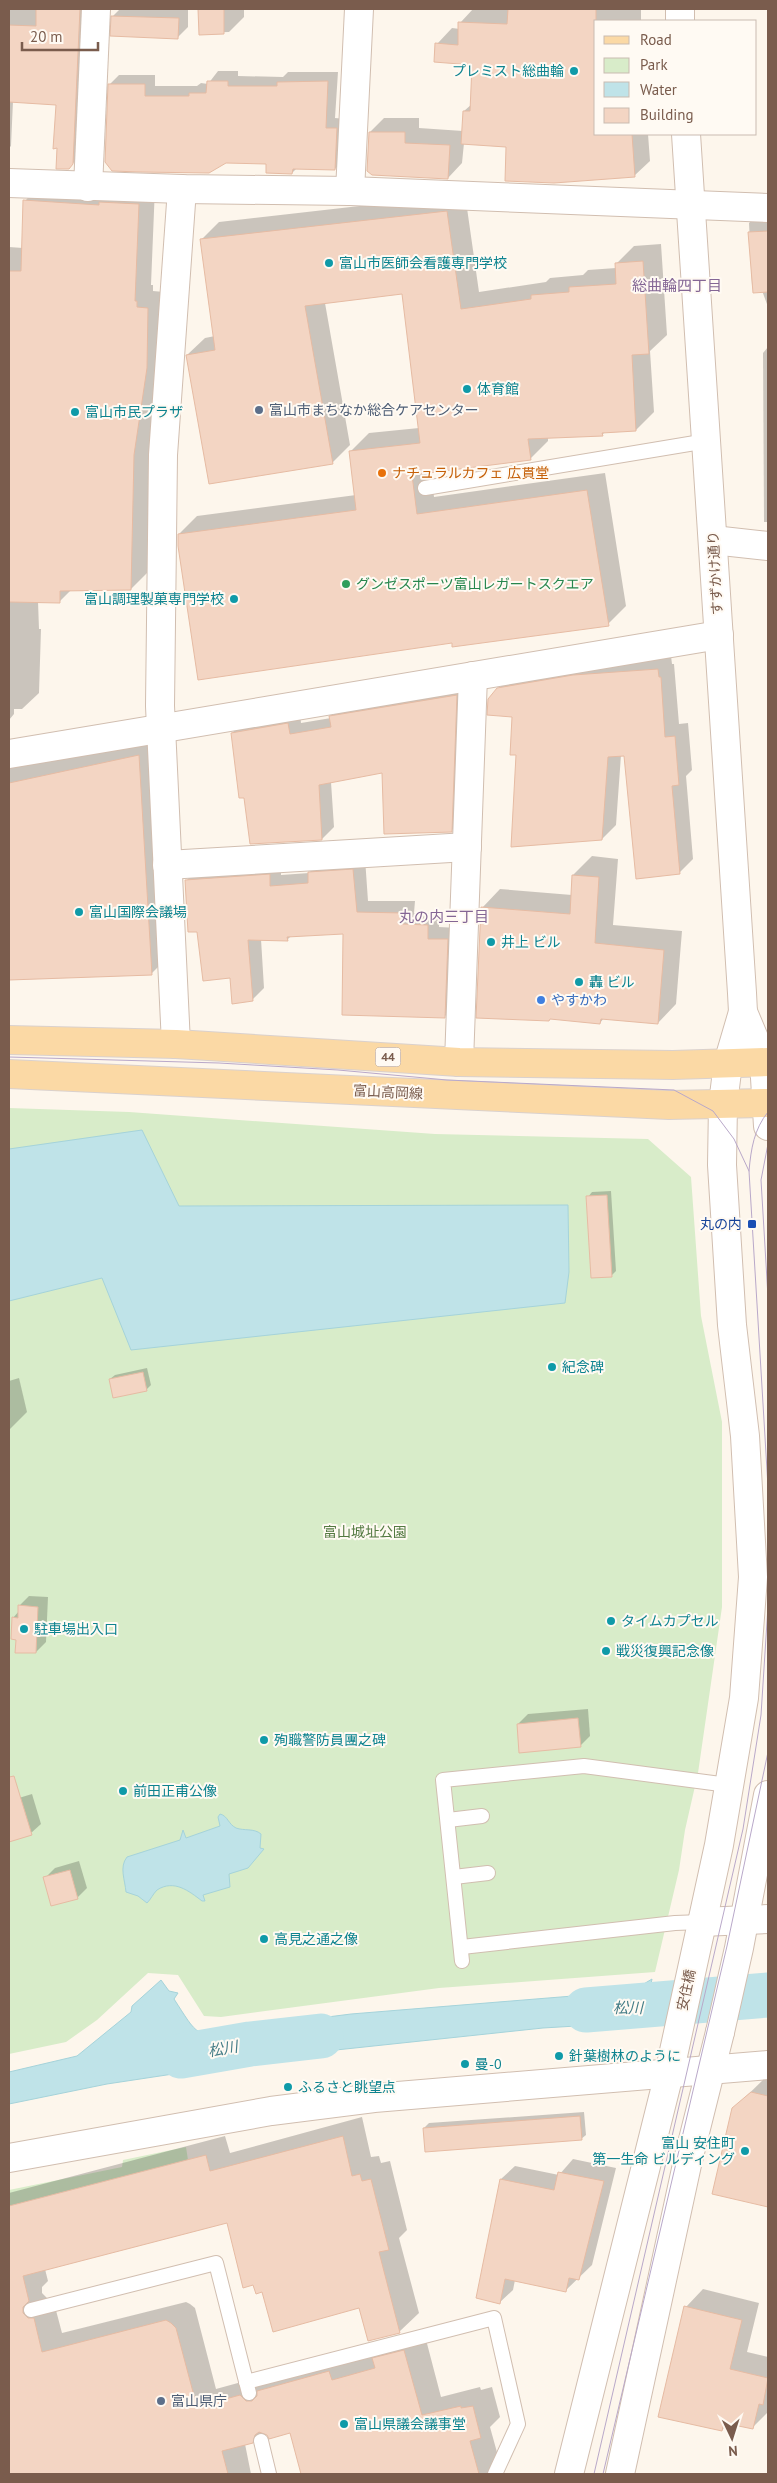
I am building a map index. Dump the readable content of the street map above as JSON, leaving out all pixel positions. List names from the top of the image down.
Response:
{
  "streets": {
    "main road": ["44", "富山高岡線"],
    "street": ["すずかけ通り", "安住橋"]
  },
  "crossings": [
    ["すずかけ通り", "安住橋"],
    ["44", "安住橋"],
    ["富山高岡線", "安住橋"]
  ],
  "districts": ["総曲輪四丁目", "丸の内三丁目"],
  "water": ["松川"],
  "parks": ["富山城址公園"],
  "places": {
    "other": [
      "プレミスト総曲輪",
      "富山市医師会看護専門学校",
      "体育館",
      "富山市まちなか総合ケアセンター",
      "富山市民プラザ",
      "ナチュラルカフェ 広貫堂",
      "グンゼスポーツ富山レガートスクエア",
      "富山調理製菓専門学校",
      "富山国際会議場",
      "井上 ビル",
      "轟 ビル",
      "やすかわ",
      "紀念碑",
      "タイムカプセル",
      "駐車場出入口",
      "戦災復興記念像",
      "殉職警防員團之碑",
      "前田正甫公像",
      "高見之通之像",
      "針葉樹林のように",
      "曼-0",
      "ふるさと眺望点",
      "富山 安住町 第一生命 ビルディング",
      "富山県庁",
      "富山県議会議事堂"
    ],
    "transit": ["丸の内"]
  },
  "legend": [
    "Road",
    "Park",
    "Water",
    "Building"
  ],
  "scale_bar": "20 m",
  "north": "bottom"
}
